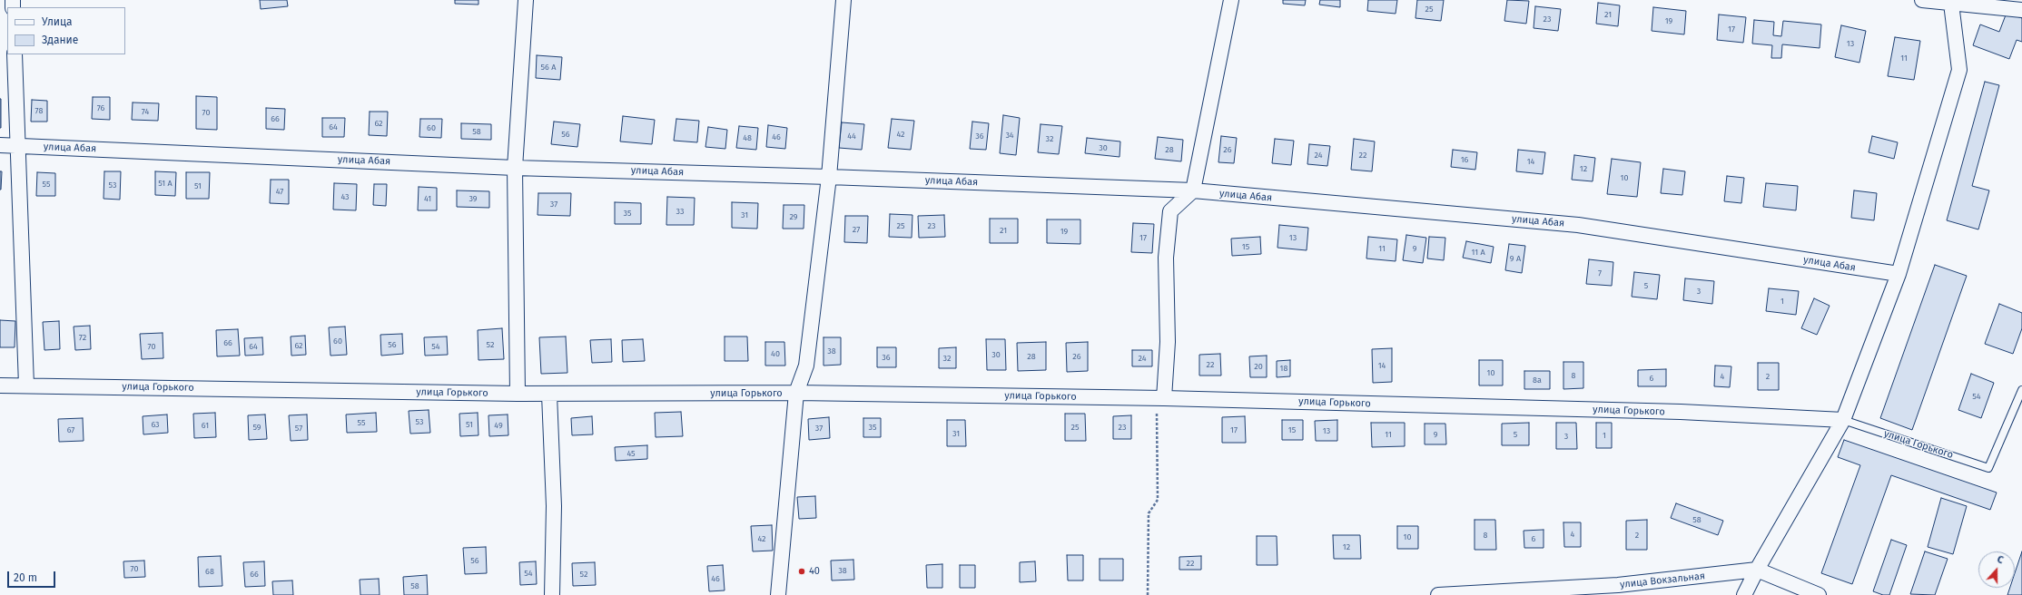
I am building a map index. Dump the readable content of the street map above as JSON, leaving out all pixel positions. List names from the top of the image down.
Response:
{
  "streets": {
    "street": ["улица Абая", "улица Горького", "улица Вокзальная"]
  },
  "places": ["40"],
  "house_numbers": [
    "25",
    "21",
    "23",
    "19",
    "17",
    "13",
    "11",
    "56 А",
    "76",
    "78",
    "74",
    "70",
    "66",
    "62",
    "64",
    "60",
    "58",
    "56",
    "42",
    "34",
    "44",
    "36",
    "46",
    "48",
    "32",
    "30",
    "28",
    "26",
    "24",
    "22",
    "16",
    "14",
    "12",
    "10",
    "51 А",
    "55",
    "53",
    "51",
    "47",
    "43",
    "41",
    "39",
    "37",
    "33",
    "35",
    "31",
    "29",
    "25",
    "23",
    "27",
    "21",
    "19",
    "17",
    "13",
    "15",
    "11",
    "9",
    "11 А",
    "9 А",
    "7",
    "5",
    "3",
    "1",
    "72",
    "60",
    "66",
    "56",
    "52",
    "62",
    "70",
    "64",
    "54",
    "38",
    "40",
    "30",
    "28",
    "26",
    "36",
    "32",
    "24",
    "22",
    "14",
    "20",
    "18",
    "10",
    "8",
    "4",
    "2",
    "6",
    "8а",
    "54",
    "53",
    "55",
    "63",
    "51",
    "61",
    "49",
    "59",
    "35",
    "25",
    "23",
    "57",
    "37",
    "67",
    "17",
    "15",
    "13",
    "31",
    "11",
    "9",
    "5",
    "1",
    "3",
    "45",
    "58",
    "4",
    "8",
    "2",
    "10",
    "42",
    "6",
    "12",
    "56",
    "22",
    "70",
    "38",
    "68",
    "54",
    "66",
    "52",
    "46",
    "58"
  ],
  "legend": ["Улица", "Здание"],
  "scale_bar": "20 m",
  "north": "top"
}
